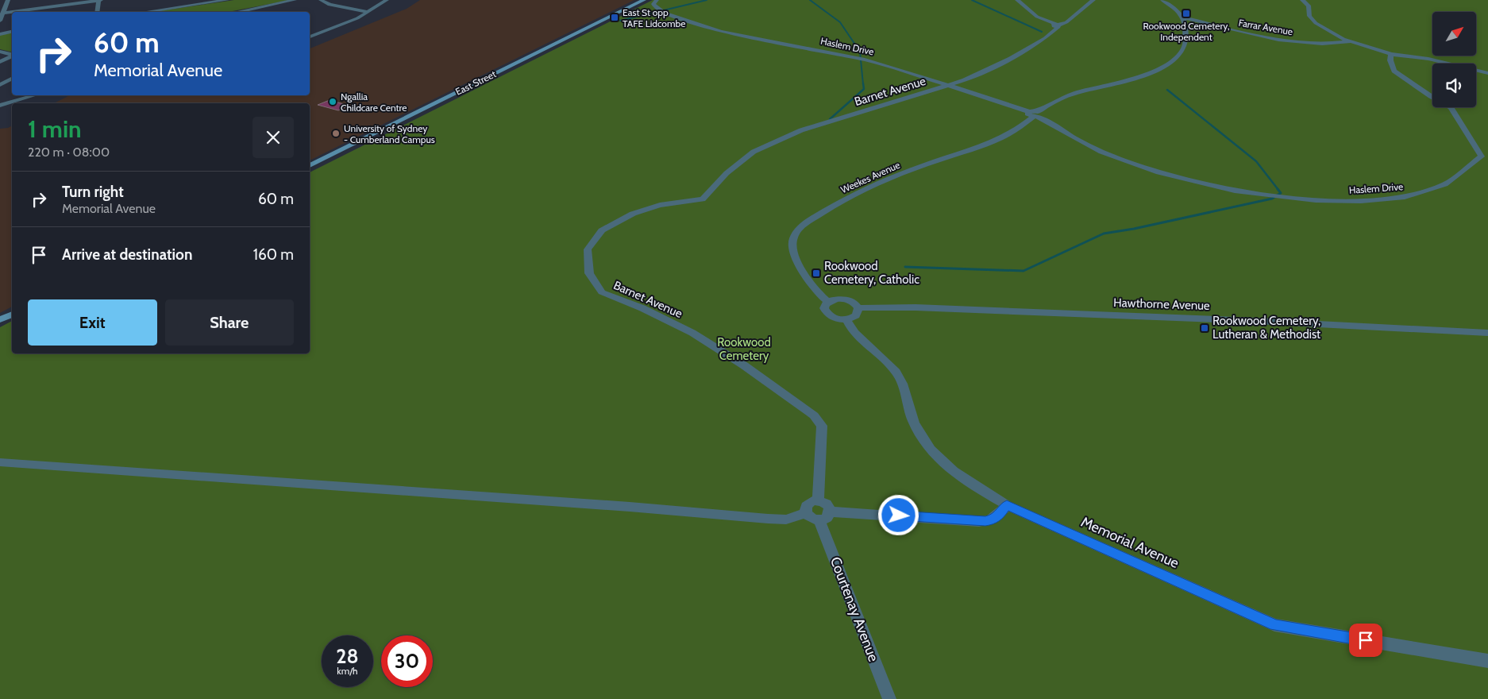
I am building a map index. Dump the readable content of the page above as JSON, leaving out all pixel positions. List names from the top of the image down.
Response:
{
  "streets": {
    "main road": ["East Street"],
    "street": [
      "Farrar Avenue",
      "Haslem Drive",
      "Barnet Avenue",
      "Weekes Avenue",
      "Hawthorne Avenue",
      "Memorial Avenue",
      "Courtenay Avenue"
    ]
  },
  "crossings": [
    ["Farrar Avenue", "Weekes Avenue"],
    ["Haslem Drive", "Barnet Avenue"],
    ["Haslem Drive", "Weekes Avenue"],
    ["Barnet Avenue", "Courtenay Avenue"],
    ["Weekes Avenue", "Hawthorne Avenue"],
    ["Weekes Avenue", "Memorial Avenue"],
    ["Hawthorne Avenue", "Memorial Avenue"]
  ],
  "parks": ["Rookwood Cemetery"],
  "places": {
    "transit": [
      "Rookwood Cemetery, Independent",
      "East St opp TAFE Lidcombe",
      "Rookwood Cemetery, Catholic",
      "Rookwood Cemetery, Lutheran & Methodist"
    ],
    "other": ["Ngallia Childcare Centre", "University of Sydney - Cumberland Campus"]
  },
  "north": "top right",
  "page": {
    "turn": ["60 m", "Memorial Avenue"],
    "heading": ["1 min", "220 m · 08:00"],
    "list": [
      {
        "name": "Turn right",
        "note": "Memorial Avenue",
        "value": "60 m"
      },
      {
        "name": "Arrive at destination",
        "value": "160 m"
      }
    ],
    "buttons": ["Exit", "Share"],
    "speed": "28 km/h",
    "limit": "30"
  }
}
